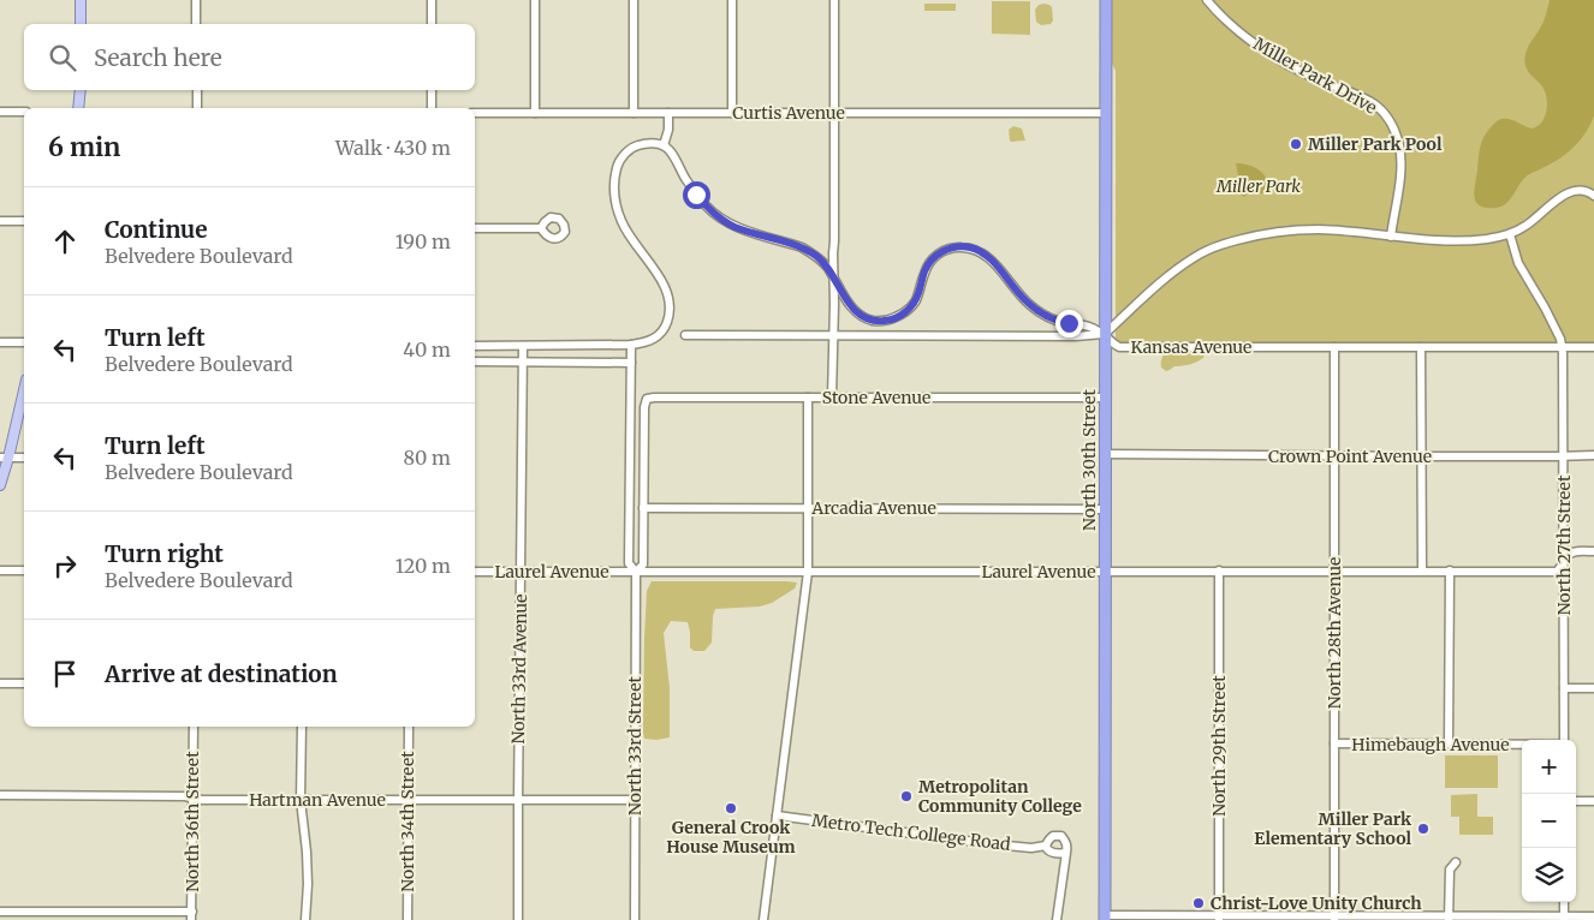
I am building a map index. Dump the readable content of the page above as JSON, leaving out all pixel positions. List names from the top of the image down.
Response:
{
  "streets": {
    "highway": ["North 30th Street"],
    "street": [
      "Miller Park Drive",
      "Curtis Avenue",
      "Kansas Avenue",
      "Stone Avenue",
      "Crown Point Avenue",
      "Arcadia Avenue",
      "North 27th Street",
      "Laurel Avenue",
      "North 28th Avenue",
      "North 33rd Avenue",
      "Himebaugh Avenue",
      "North 33rd Street",
      "North 29th Street",
      "Hartman Avenue",
      "North 36th Street",
      "North 34th Street",
      "Metro Tech College Road"
    ]
  },
  "crossings": [
    ["Curtis Avenue", "North 30th Street"],
    ["Kansas Avenue", "North 30th Street"],
    ["Kansas Avenue", "North 27th Street"],
    ["Kansas Avenue", "North 28th Avenue"],
    ["Stone Avenue", "North 30th Street"],
    ["Stone Avenue", "North 33rd Street"],
    ["Crown Point Avenue", "North 30th Street"],
    ["Crown Point Avenue", "North 27th Street"],
    ["Crown Point Avenue", "North 28th Avenue"],
    ["North 30th Street", "Arcadia Avenue"],
    ["North 30th Street", "Laurel Avenue"],
    ["Arcadia Avenue", "North 33rd Street"],
    ["North 27th Street", "Laurel Avenue"],
    ["Laurel Avenue", "North 28th Avenue"],
    ["Laurel Avenue", "North 33rd Avenue"],
    ["Laurel Avenue", "North 33rd Street"],
    ["Laurel Avenue", "North 29th Street"],
    ["North 28th Avenue", "Himebaugh Avenue"],
    ["North 33rd Avenue", "Hartman Avenue"],
    ["North 33rd Street", "Hartman Avenue"],
    ["Hartman Avenue", "North 36th Street"],
    ["Hartman Avenue", "North 34th Street"]
  ],
  "parks": ["Miller Park"],
  "places": [
    "Miller Park Pool",
    "Metropolitan Community College",
    "General Crook House Museum",
    "Miller Park Elementary School",
    "Christ-Love Unity Church"
  ],
  "page": {
    "search": "Search here",
    "heading": ["6 min", "Walk · 430 m"],
    "list": [
      ["Continue", "Belvedere Boulevard", "190 m"],
      ["Turn left", "Belvedere Boulevard", "40 m"],
      ["Turn left", "Belvedere Boulevard", "80 m"],
      ["Turn right", "Belvedere Boulevard", "120 m"],
      "Arrive at destination"
    ],
    "map_buttons": ["+", "−"]
  }
}
